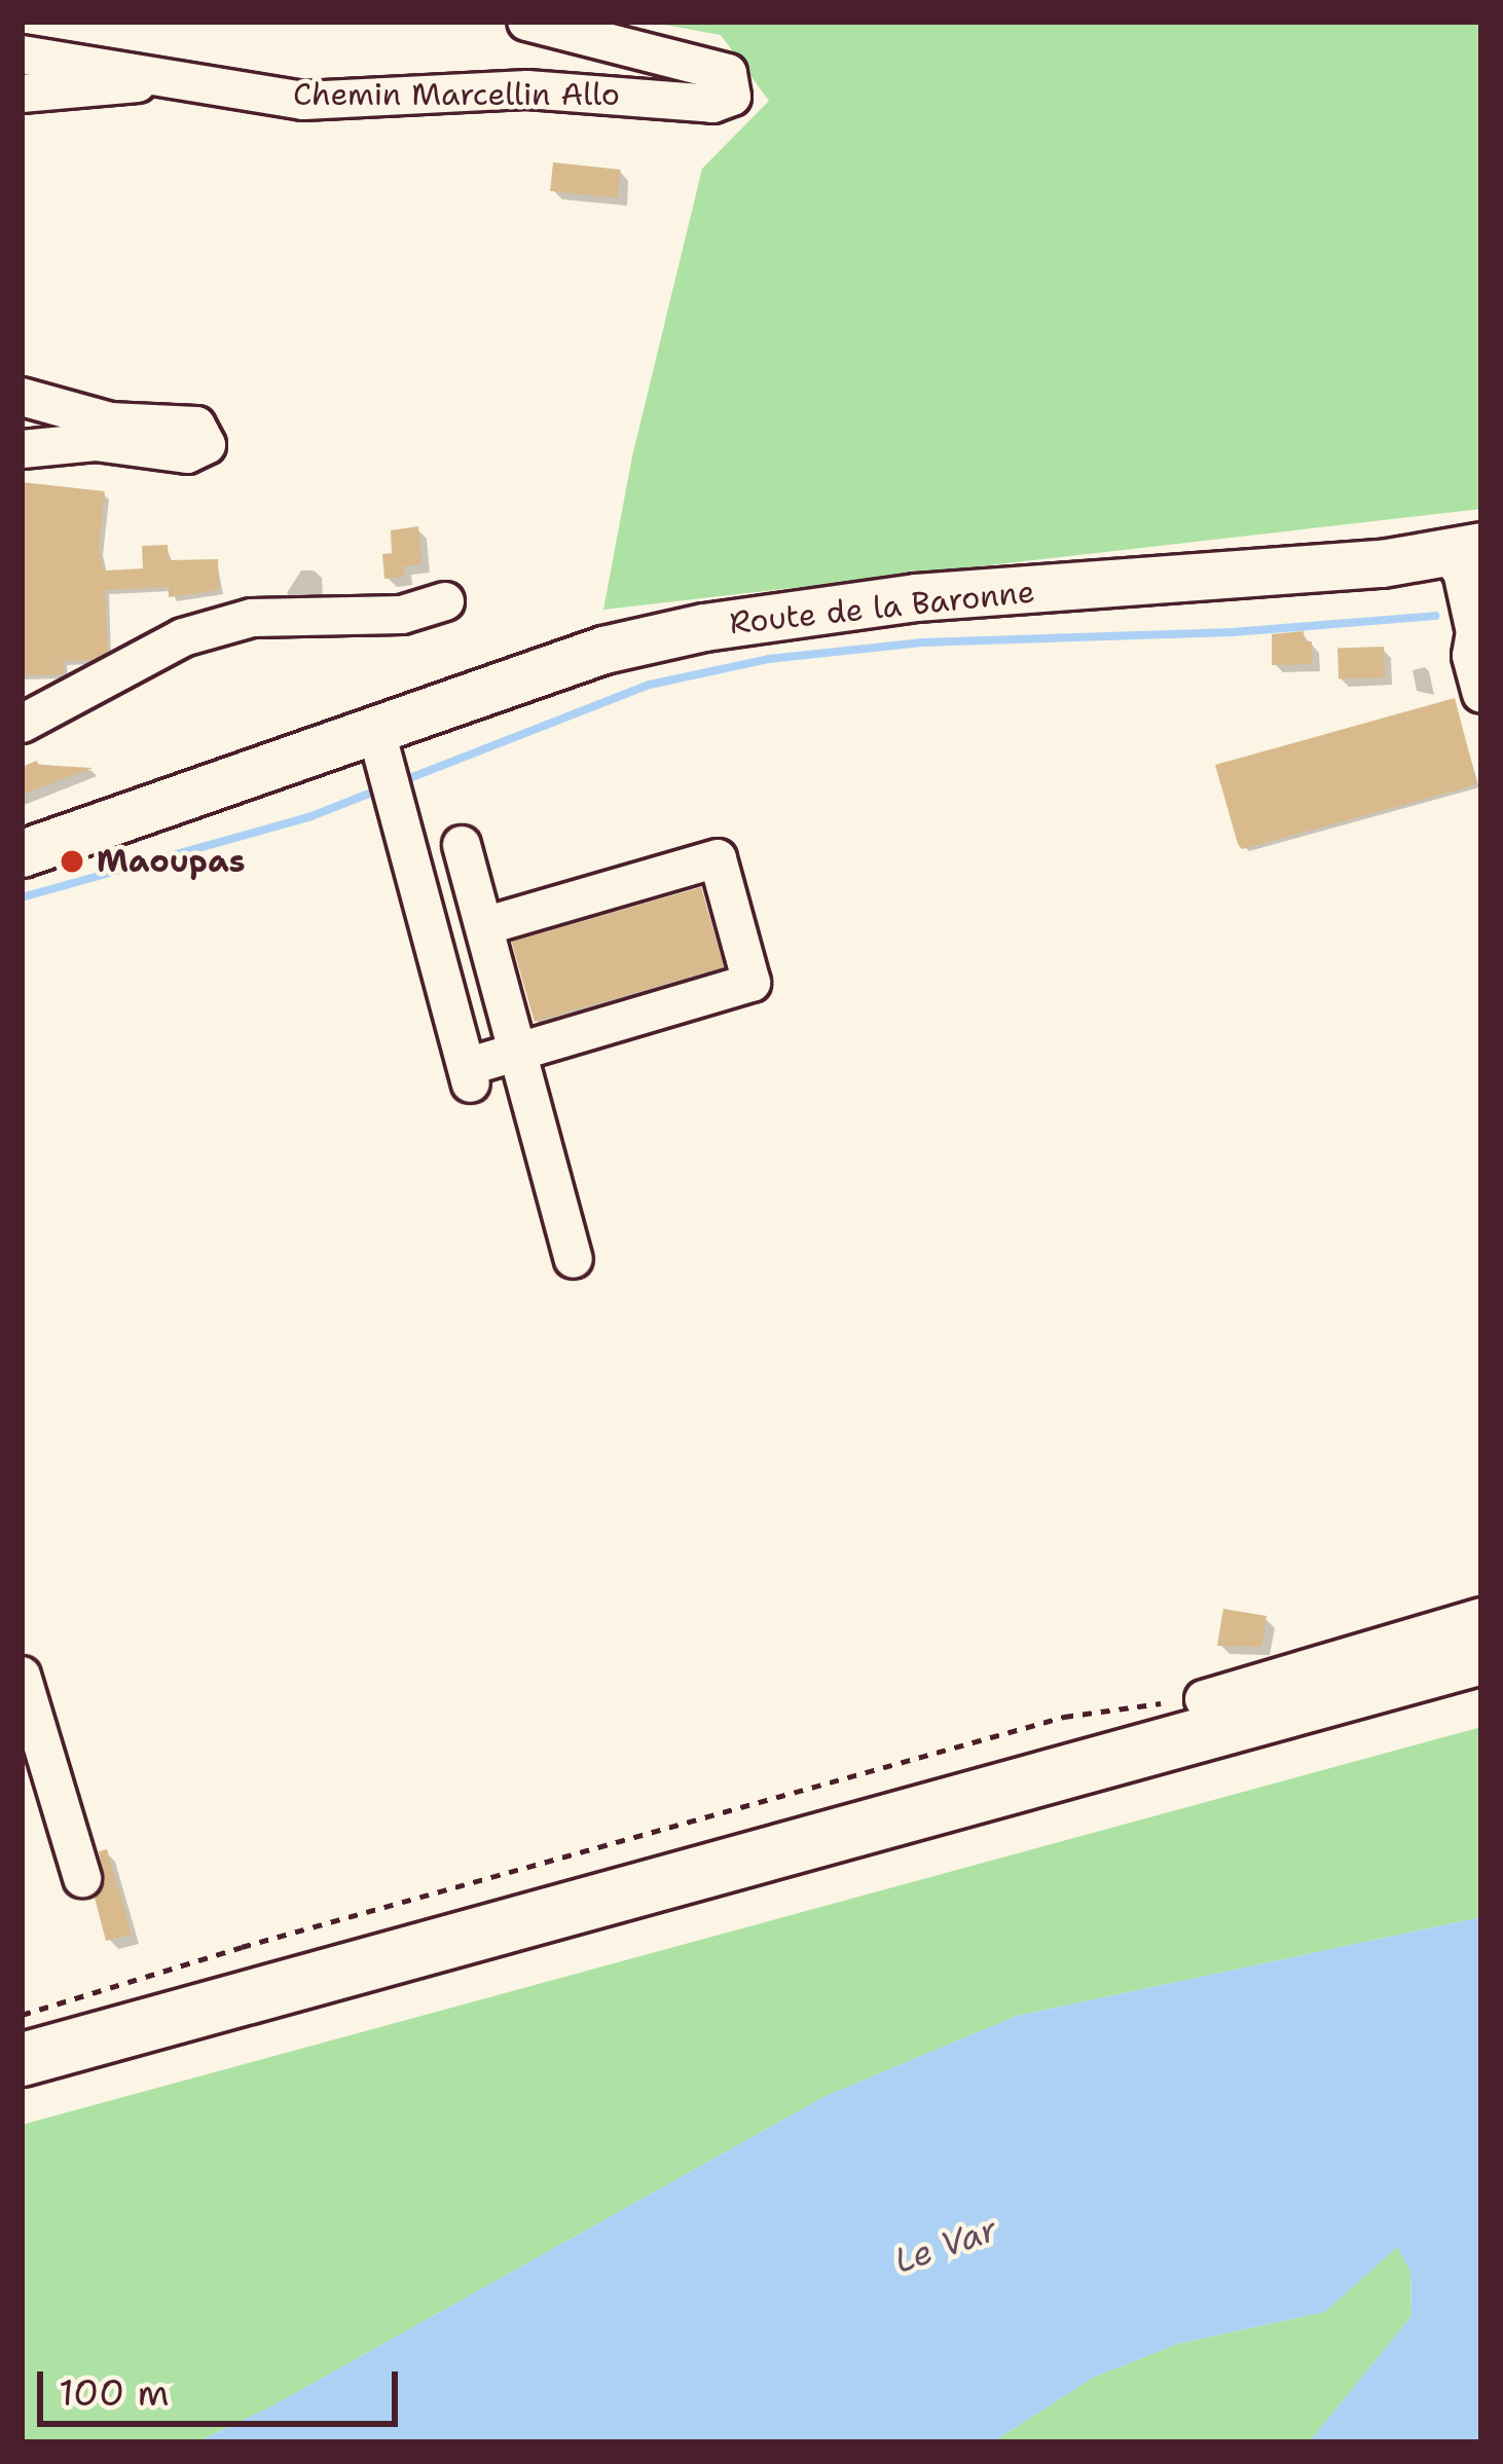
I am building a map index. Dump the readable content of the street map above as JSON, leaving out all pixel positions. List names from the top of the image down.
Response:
{
  "streets": {
    "main road": ["Route de la Baronne"],
    "street": ["Chemin Marcellin Allo"]
  },
  "water": ["Le Var"],
  "places": ["Maoupas"],
  "scale_bar": "100 m"
}
